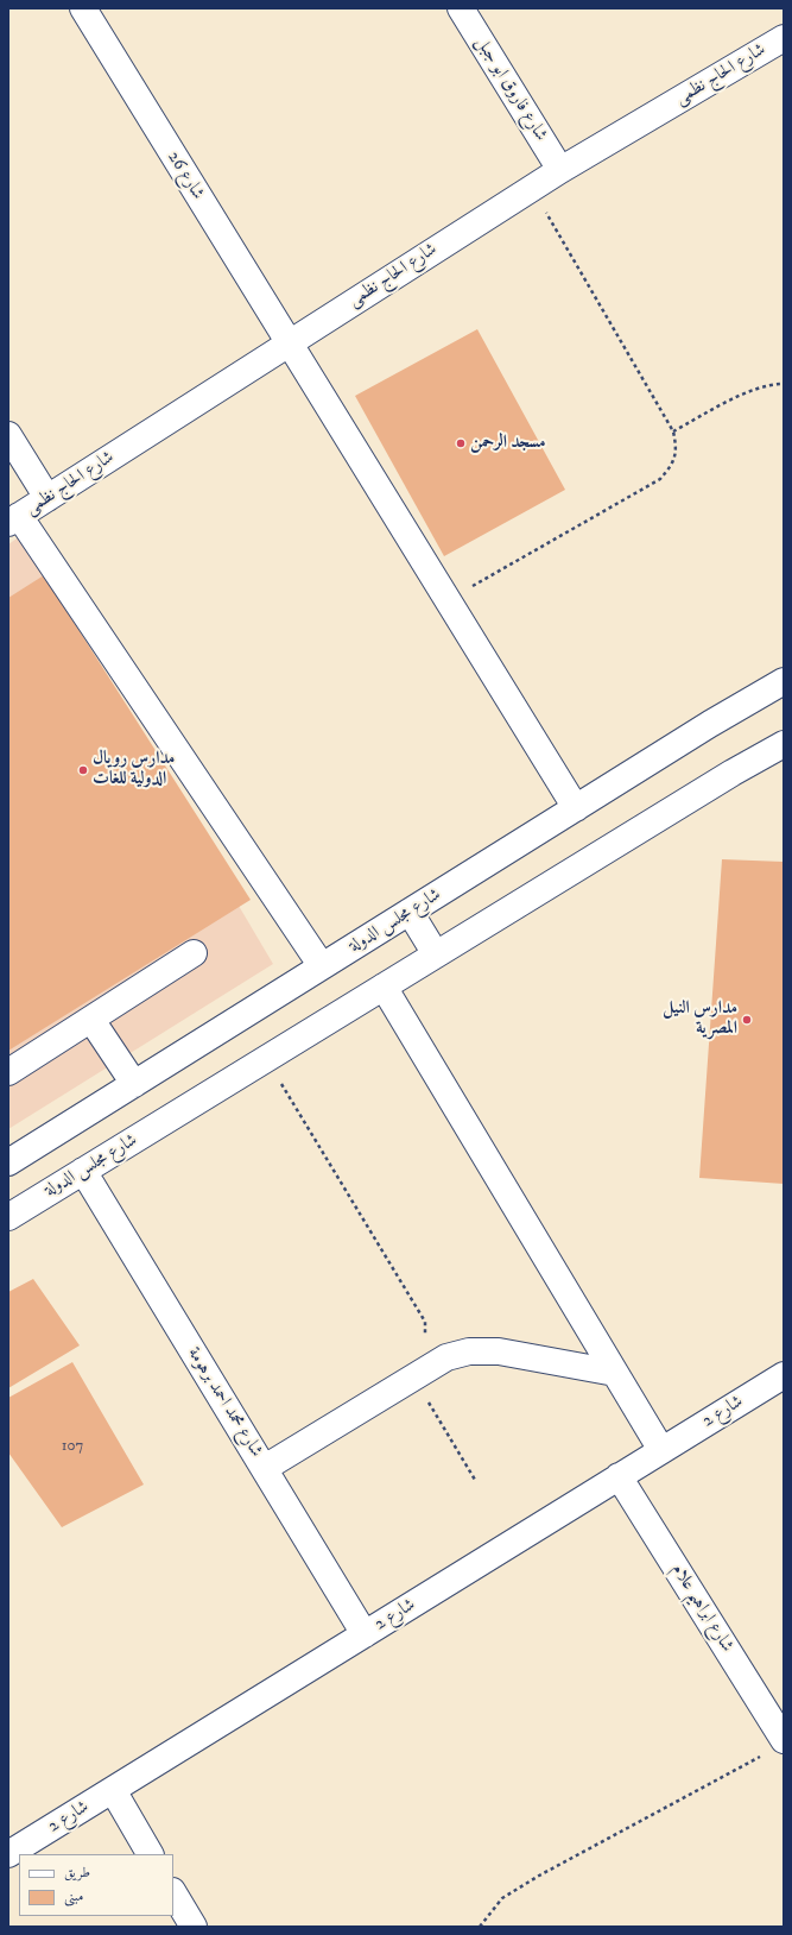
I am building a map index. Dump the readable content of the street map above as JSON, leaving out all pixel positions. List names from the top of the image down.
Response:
{
  "streets": {
    "street": [
      "شارع الحاج نظمى",
      "شارع فاروق ابو جبل",
      "شارع 26",
      "شارع مجلس الدولة",
      "شارع محمد احمد برهومة",
      "شارع 2",
      "شارع ابراهيم علام"
    ]
  },
  "crossings": [
    ["شارع الحاج نظمى", "شارع فاروق ابو جبل"],
    ["شارع الحاج نظمى", "شارع 26"],
    ["شارع 26", "شارع مجلس الدولة"],
    ["شارع مجلس الدولة", "شارع محمد احمد برهومة"],
    ["شارع محمد احمد برهومة", "شارع 2"],
    ["شارع 2", "شارع ابراهيم علام"]
  ],
  "places": ["مسجد الرحمن", "مدارس رويال الدولية للغات", "مدارس النيل المصرية"],
  "house_numbers": ["107"],
  "legend": ["طريق", "مبنى"]
}
